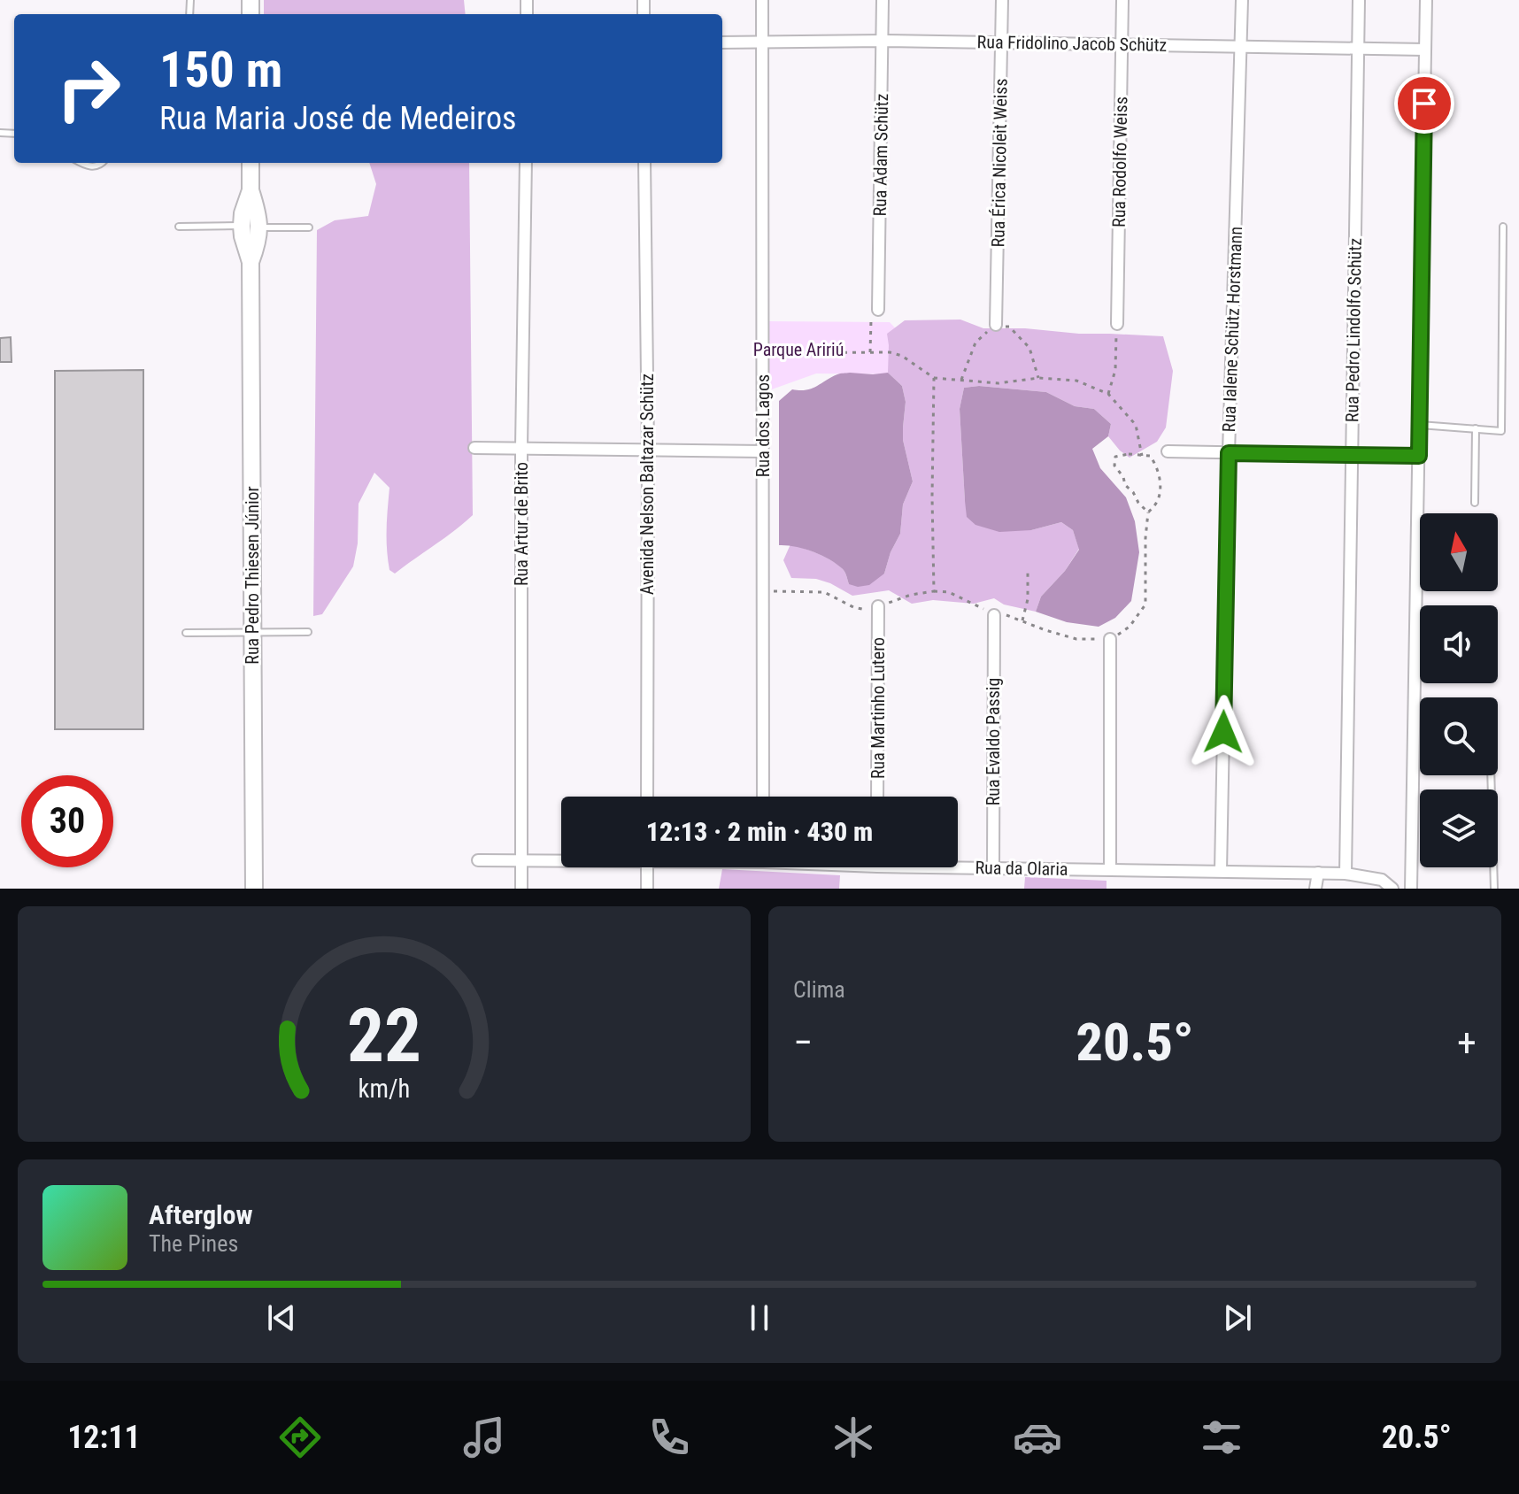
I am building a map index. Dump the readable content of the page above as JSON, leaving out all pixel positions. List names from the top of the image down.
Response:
{
  "streets": {
    "main road": ["Rua Pedro Thiesen Júnior"],
    "street": [
      "Rua Fridolino Jacob Schütz",
      "Rua Adam Schütz",
      "Rua Rodolfo Weiss",
      "Rua Érica Nicoleit Weiss",
      "Rua Ialene Schütz Horstmann",
      "Rua Pedro Lindolfo Schütz",
      "Rua dos Lagos",
      "Avenida Nelson Baltazar Schütz",
      "Rua Artur de Brito",
      "Rua Martinho Lutero",
      "Rua Evaldo Passig",
      "Rua da Olaria"
    ]
  },
  "crossings": [
    ["Rua Fridolino Jacob Schütz", "Rua Adam Schütz"],
    ["Rua Fridolino Jacob Schütz", "Rua Rodolfo Weiss"],
    ["Rua Fridolino Jacob Schütz", "Rua Érica Nicoleit Weiss"],
    ["Rua Fridolino Jacob Schütz", "Rua Ialene Schütz Horstmann"],
    ["Rua Fridolino Jacob Schütz", "Rua Pedro Lindolfo Schütz"],
    ["Rua Fridolino Jacob Schütz", "Rua dos Lagos"],
    ["Rua Ialene Schütz Horstmann", "Rua da Olaria"],
    ["Rua Pedro Lindolfo Schütz", "Rua da Olaria"],
    ["Rua Artur de Brito", "Rua da Olaria"],
    ["Rua Evaldo Passig", "Rua da Olaria"]
  ],
  "parks": ["Parque Aririú"],
  "north": "top",
  "page": {
    "turn": ["150 m", "Rua Maria José de Medeiros"],
    "limit": "30",
    "trip": "12:13 · 2 min · 430 m",
    "tile": "Clima",
    "heat": ["−", "20.5°", "+"],
    "song": ["Afterglow", "The Pines"],
    "tabs": ["12:11", "20.5°"],
    "gauge": ["22", "km/h"]
  }
}
